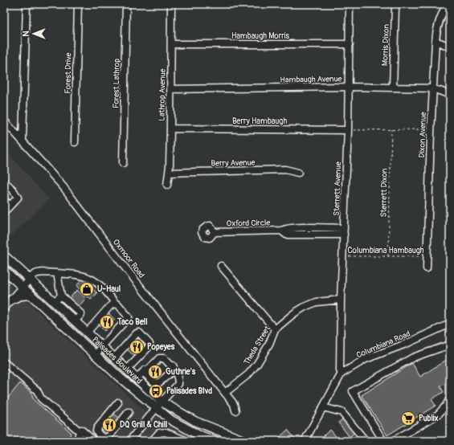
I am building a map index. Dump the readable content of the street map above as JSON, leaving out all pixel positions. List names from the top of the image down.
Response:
{
  "streets": {
    "main road": ["Palisades Boulevard"],
    "street": [
      "Hambaugh Morris",
      "Morris Dixon",
      "Forest Drive",
      "Hambaugh Avenue",
      "Forest Lathrop",
      "Lathrop Avenue",
      "Berry Hambaugh",
      "Dixon Avenue",
      "Berry Avenue",
      "Sterrett Avenue",
      "Oxford Circle",
      "Oxmoor Road",
      "Columbiana Road",
      "Theda Street"
    ],
    "path": ["Sterrett Dixon", "Columbiana Hambaugh"]
  },
  "crossings": [
    ["Hambaugh Morris", "Lathrop Avenue"],
    ["Hambaugh Morris", "Sterrett Avenue"],
    ["Morris Dixon", "Hambaugh Avenue"],
    ["Hambaugh Avenue", "Lathrop Avenue"],
    ["Hambaugh Avenue", "Dixon Avenue"],
    ["Hambaugh Avenue", "Sterrett Avenue"],
    ["Lathrop Avenue", "Berry Hambaugh"],
    ["Lathrop Avenue", "Berry Avenue"],
    ["Berry Hambaugh", "Sterrett Avenue"],
    ["Dixon Avenue", "Columbiana Hambaugh"],
    ["Sterrett Avenue", "Oxford Circle"],
    ["Sterrett Avenue", "Columbiana Hambaugh"],
    ["Sterrett Avenue", "Columbiana Road"],
    ["Sterrett Avenue", "Theda Street"],
    ["Sterrett Dixon", "Columbiana Hambaugh"],
    ["Oxmoor Road", "Theda Street"]
  ],
  "places": {
    "shop": ["U-Haul"],
    "restaurant": [
      "Taco Bell",
      "Popeyes",
      "Guthrie's",
      "DQ Grill & Chill"
    ],
    "bus stop": ["Palisades Blvd"],
    "supermarket": ["Publix"]
  },
  "north": "left"
}
